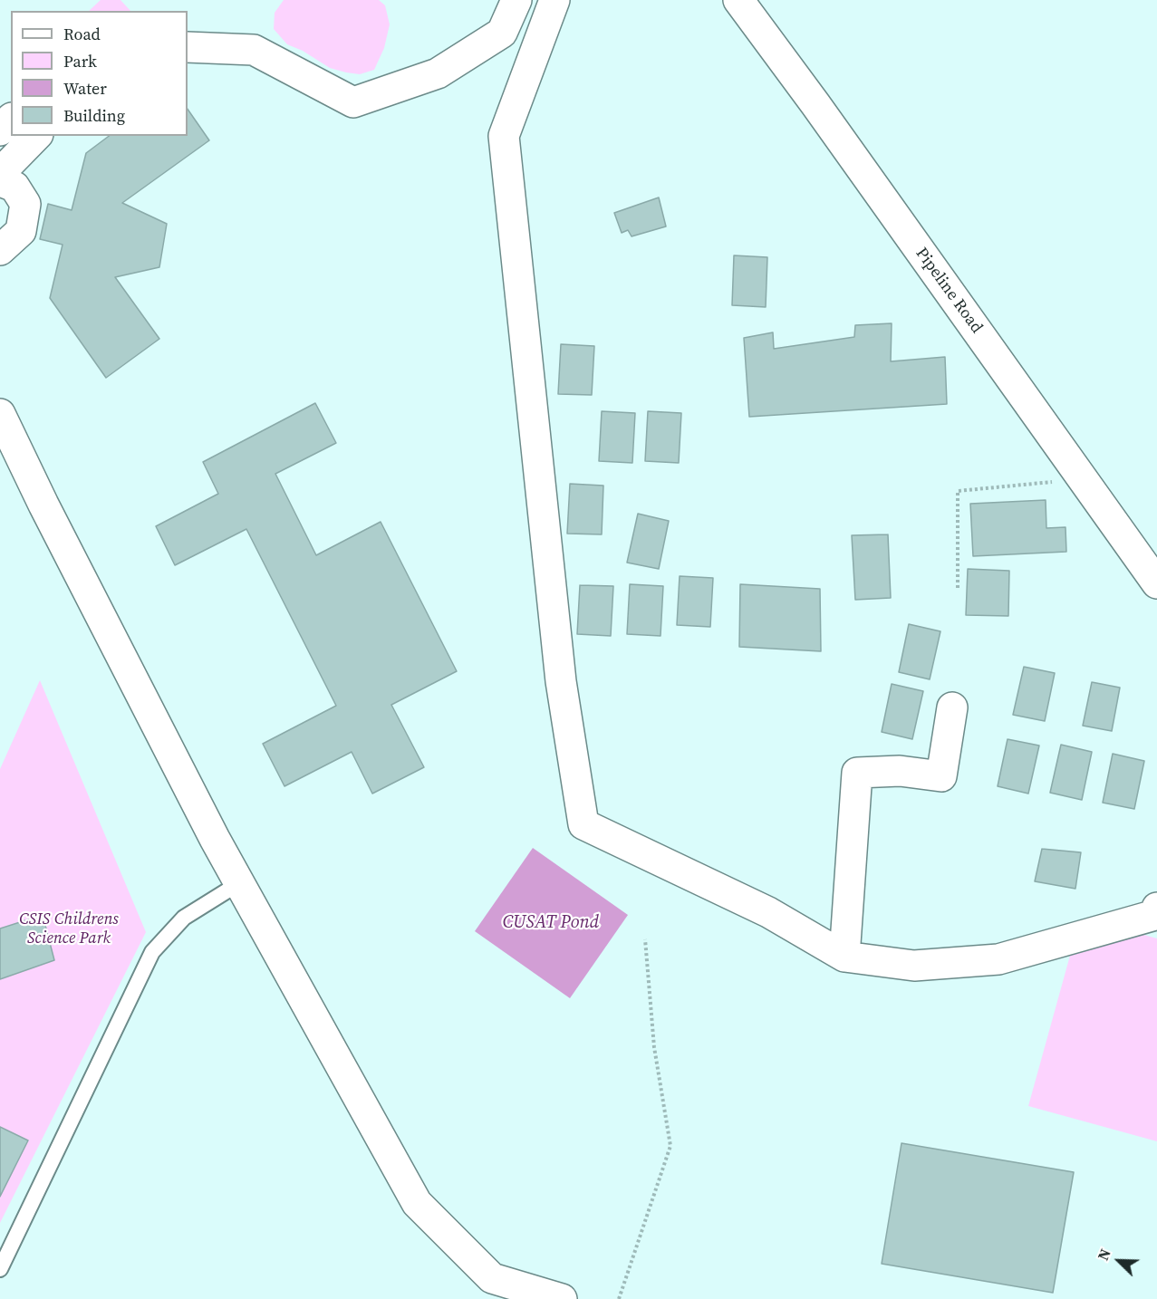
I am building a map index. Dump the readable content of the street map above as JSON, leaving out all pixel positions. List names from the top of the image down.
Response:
{
  "streets": {
    "street": ["Pipeline Road"]
  },
  "water": ["CUSAT Pond"],
  "parks": ["CSIS Childrens Science Park"],
  "legend": [
    "Road",
    "Park",
    "Water",
    "Building"
  ],
  "north": "top left"
}
